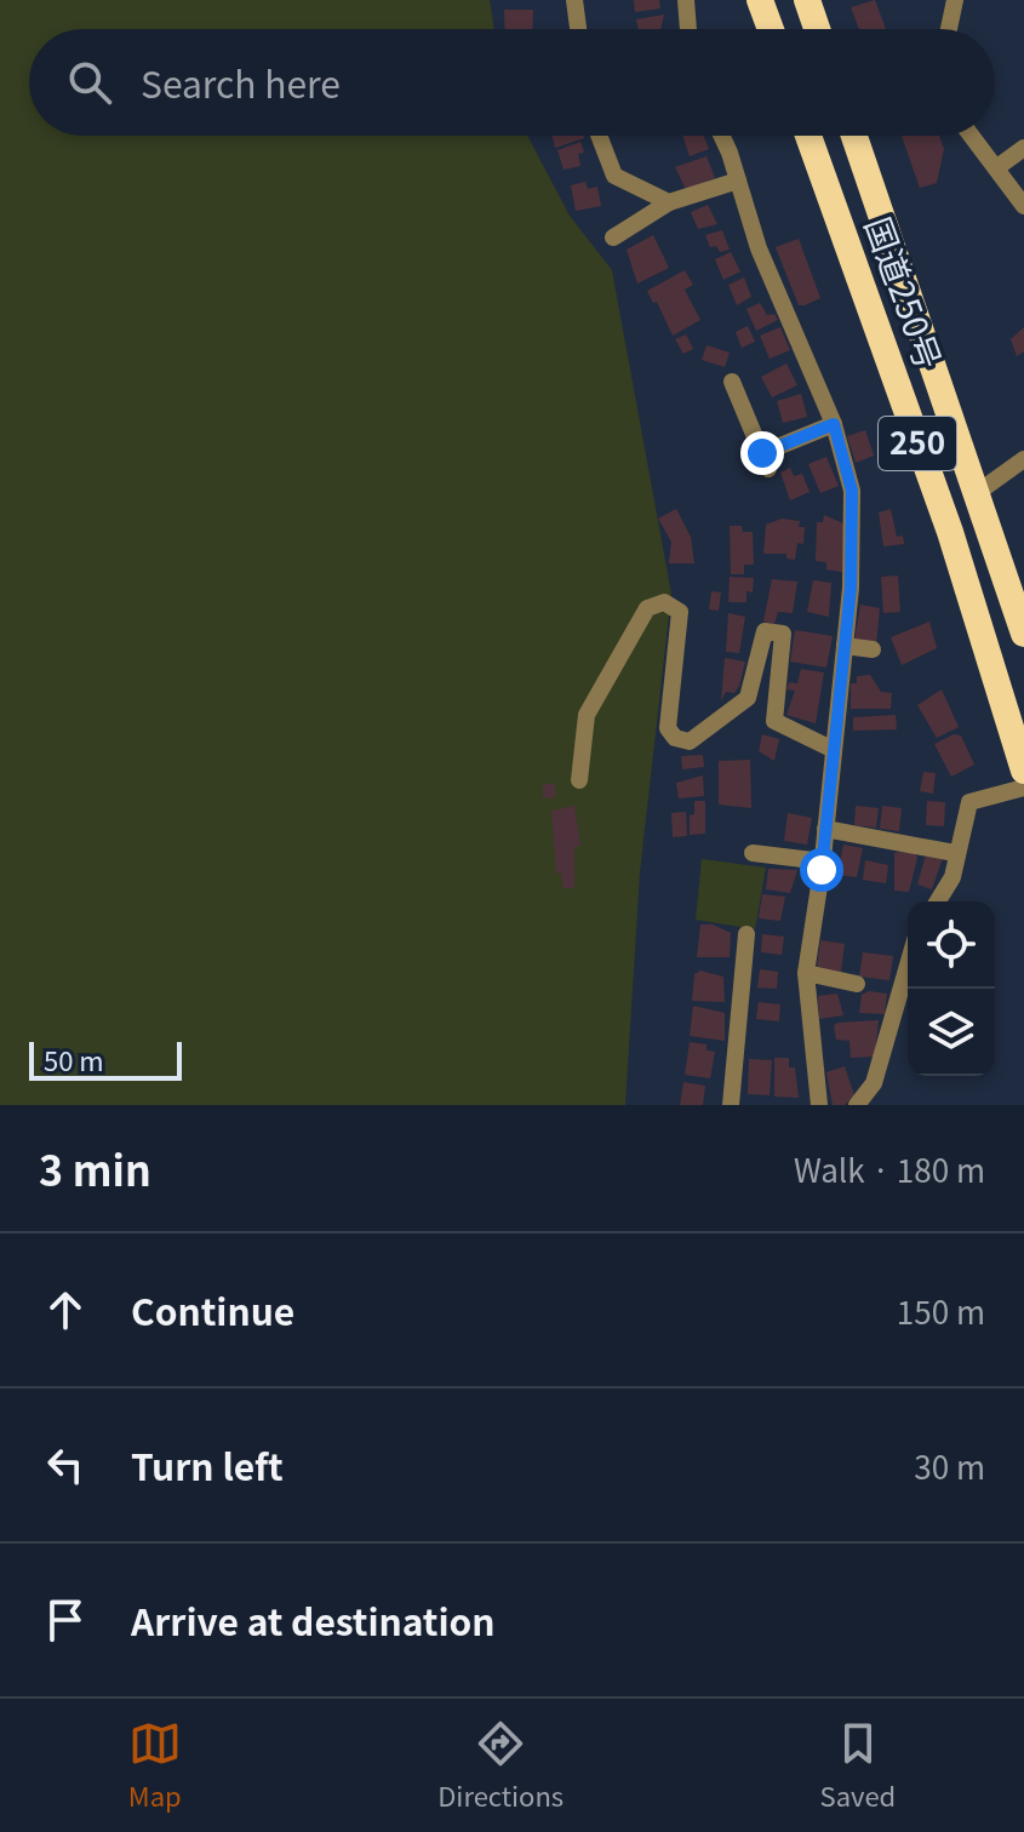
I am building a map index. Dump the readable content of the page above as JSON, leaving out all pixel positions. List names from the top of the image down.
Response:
{
  "streets": {
    "highway": ["国道250号", "250"]
  },
  "scale_bar": "50 m",
  "page": {
    "search": "Search here",
    "scale": "50 m",
    "heading": ["3 min", "Walk · 180 m"],
    "list": [
      ["Continue", "150 m"],
      ["Turn left", "30 m"],
      "Arrive at destination"
    ],
    "nav": ["Map", "Directions", "Saved"]
  }
}
